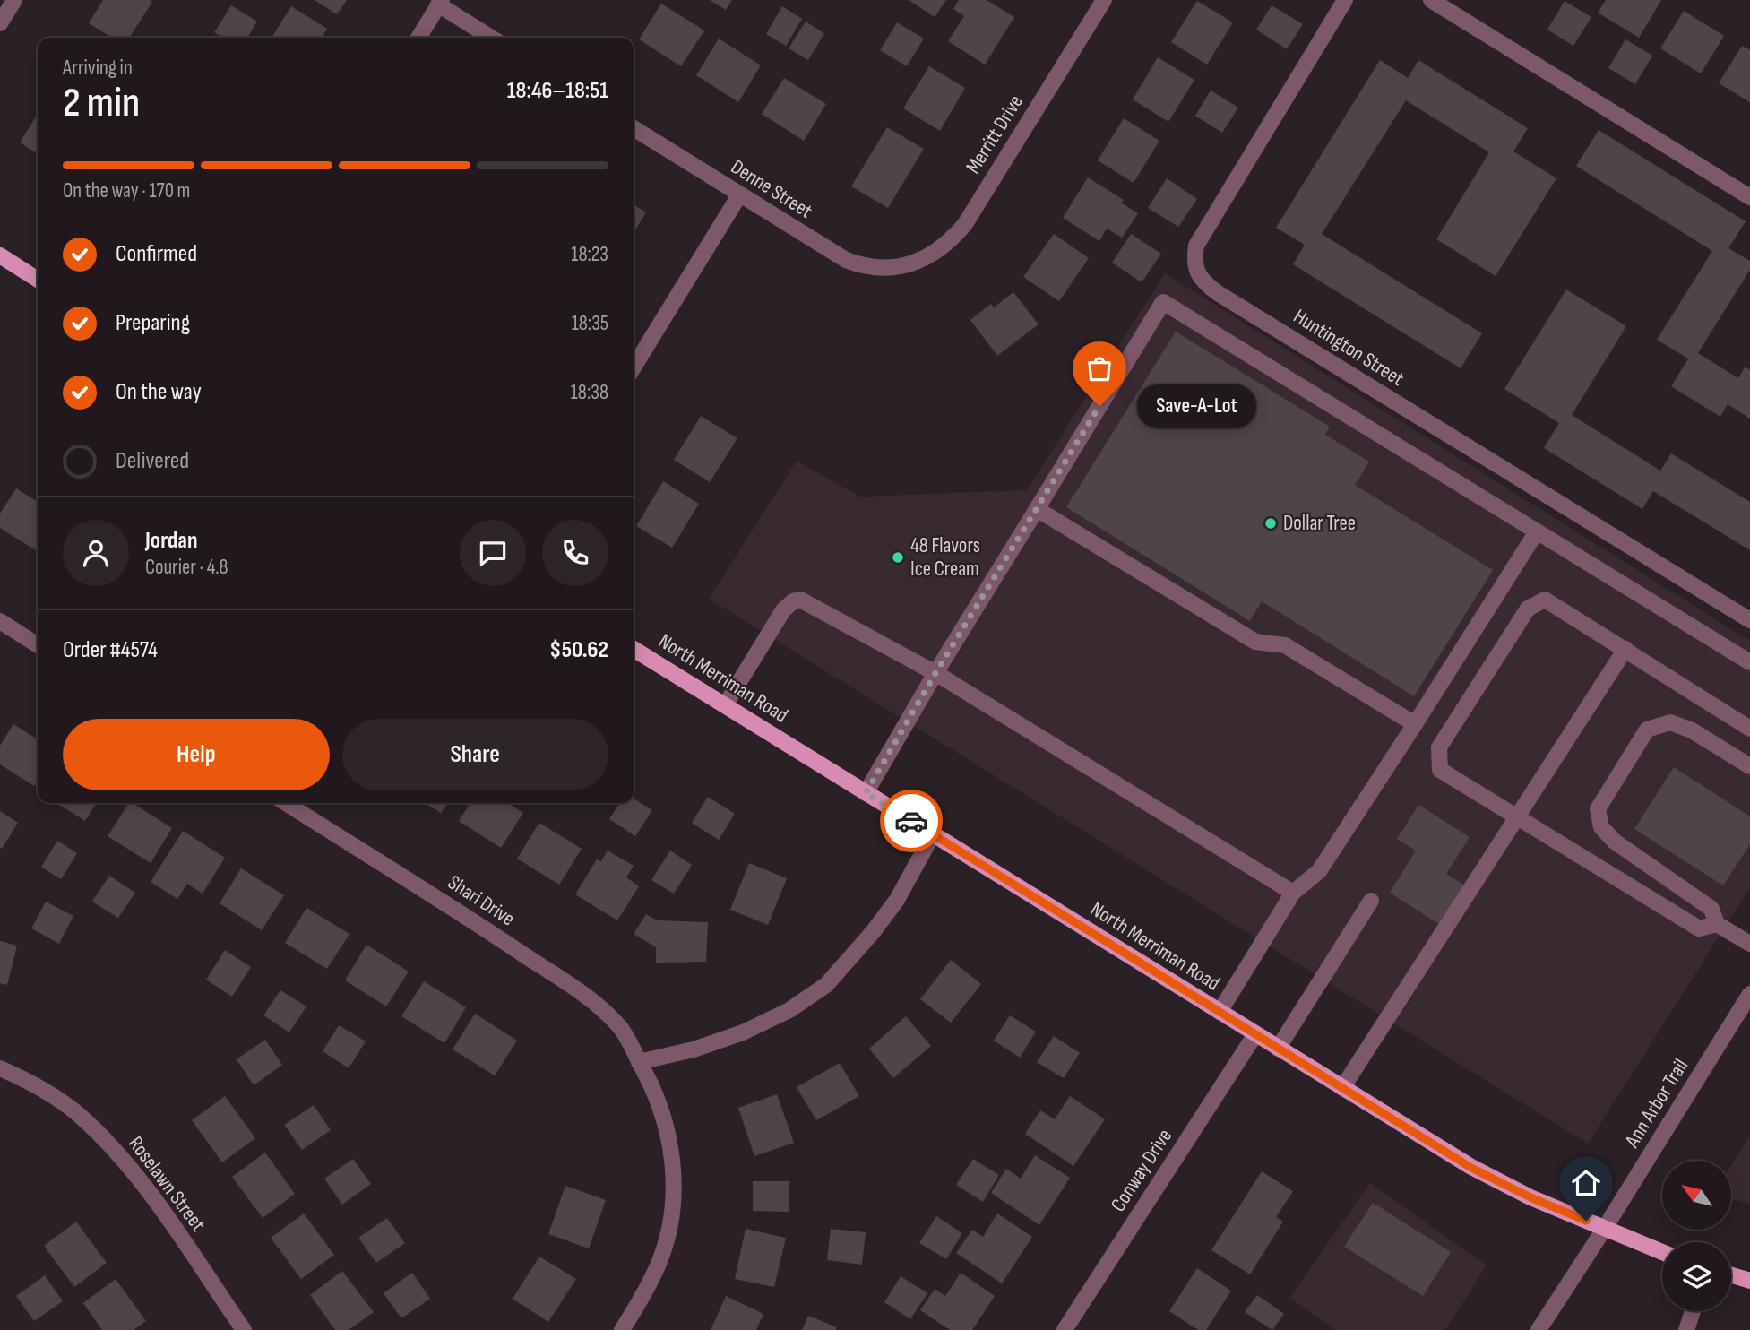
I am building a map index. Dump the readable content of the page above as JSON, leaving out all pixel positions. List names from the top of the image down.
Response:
{
  "streets": {
    "main road": ["North Merriman Road"],
    "street": [
      "Merritt Drive",
      "Denne Street",
      "Huntington Street",
      "Shari Drive",
      "Ann Arbor Trail",
      "Conway Drive",
      "Roselawn Street"
    ]
  },
  "crossings": [
    ["Merritt Drive", "Denne Street"],
    ["North Merriman Road", "Ann Arbor Trail"],
    ["North Merriman Road", "Conway Drive"]
  ],
  "places": ["Save-A-Lot", "Dollar Tree", "48 Flavors Ice Cream"],
  "north": "top left",
  "page": {
    "heading": ["2 min", "Arriving in", "18:46–18:51"],
    "panel": [
      "Jordan",
      "Courier · 4.8",
      "Order #4574",
      "$50.62"
    ],
    "bar": "On the way · 170 m",
    "list": [
      ["Confirmed", "18:23"],
      ["Preparing", "18:35"],
      ["On the way", "18:38"],
      "Delivered"
    ],
    "bubble": "Save-A-Lot",
    "buttons": ["Help", "Share"]
  }
}
